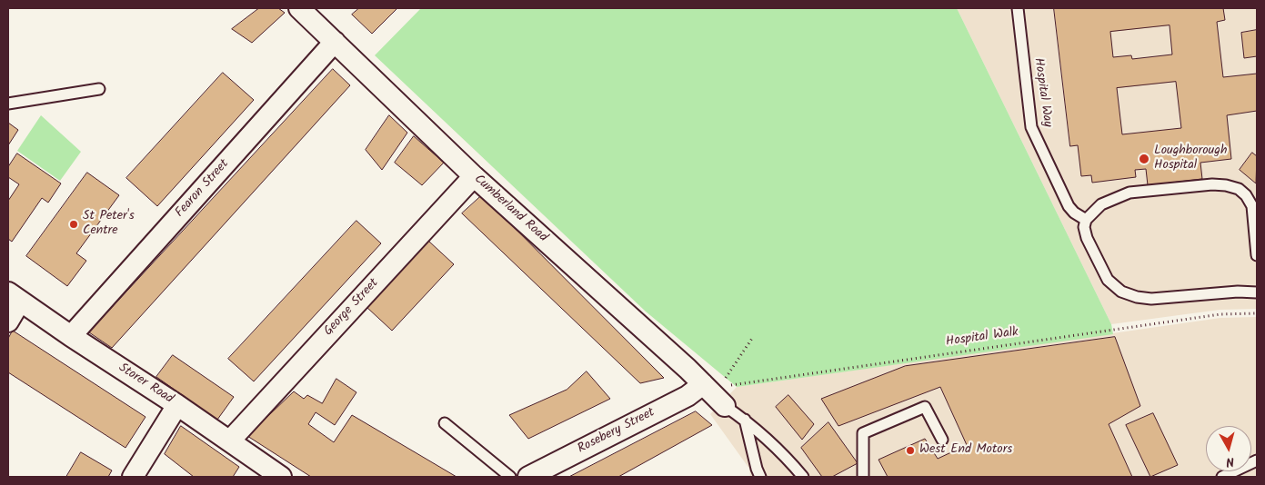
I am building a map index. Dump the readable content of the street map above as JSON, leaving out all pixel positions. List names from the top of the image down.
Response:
{
  "streets": {
    "street": [
      "Fearon Street",
      "Cumberland Road",
      "George Street",
      "Storer Road",
      "Rosebery Street"
    ],
    "lane": ["Hospital Way"],
    "path": ["Hospital Walk"]
  },
  "crossings": [
    ["Fearon Street", "Cumberland Road"],
    ["Fearon Street", "Storer Road"],
    ["Cumberland Road", "George Street"],
    ["Cumberland Road", "Hospital Walk"],
    ["Cumberland Road", "Rosebery Street"],
    ["George Street", "Storer Road"],
    ["Hospital Walk", "Rosebery Street"]
  ],
  "places": ["Loughborough Hospital", "St Peter's Centre", "West End Motors"],
  "north": "bottom"
}
